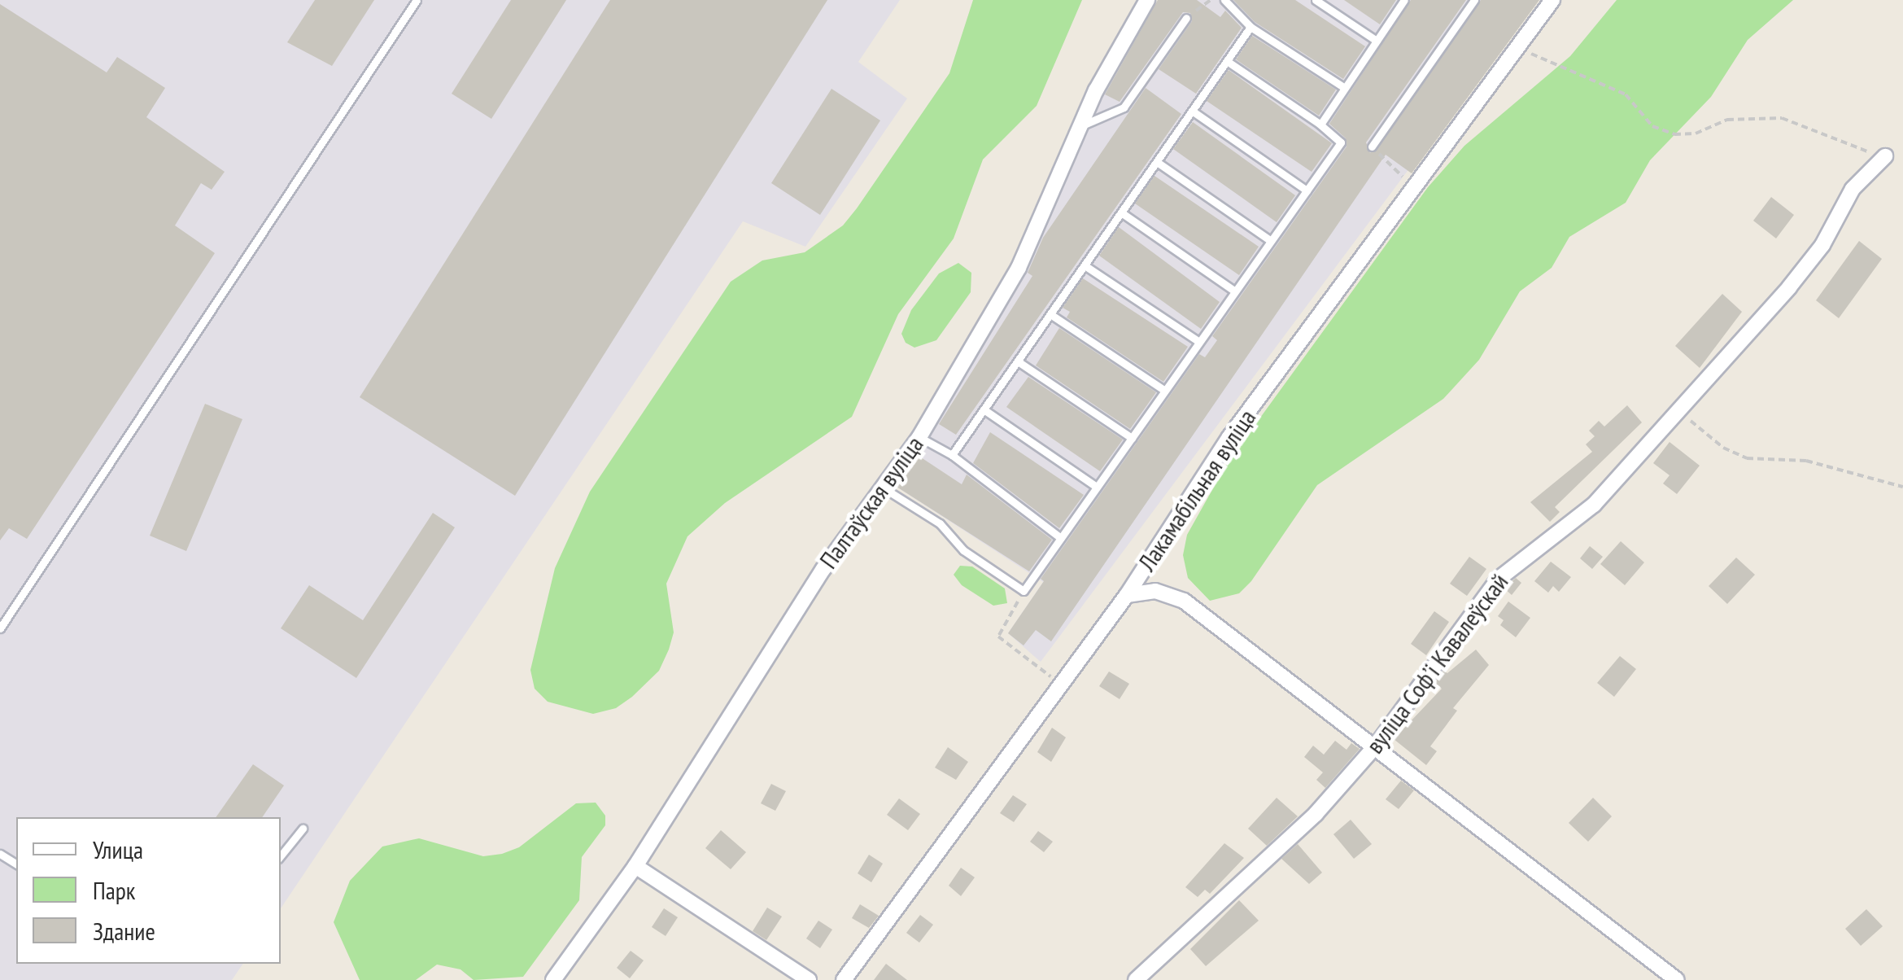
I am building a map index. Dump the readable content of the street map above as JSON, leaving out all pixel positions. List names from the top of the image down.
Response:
{
  "streets": {
    "street": ["Лакамабільная вуліца", "Палтаўская вуліца", "вуліца Софʼі Кавалеўскай"]
  },
  "legend": ["Улица", "Парк", "Здание"]
}
